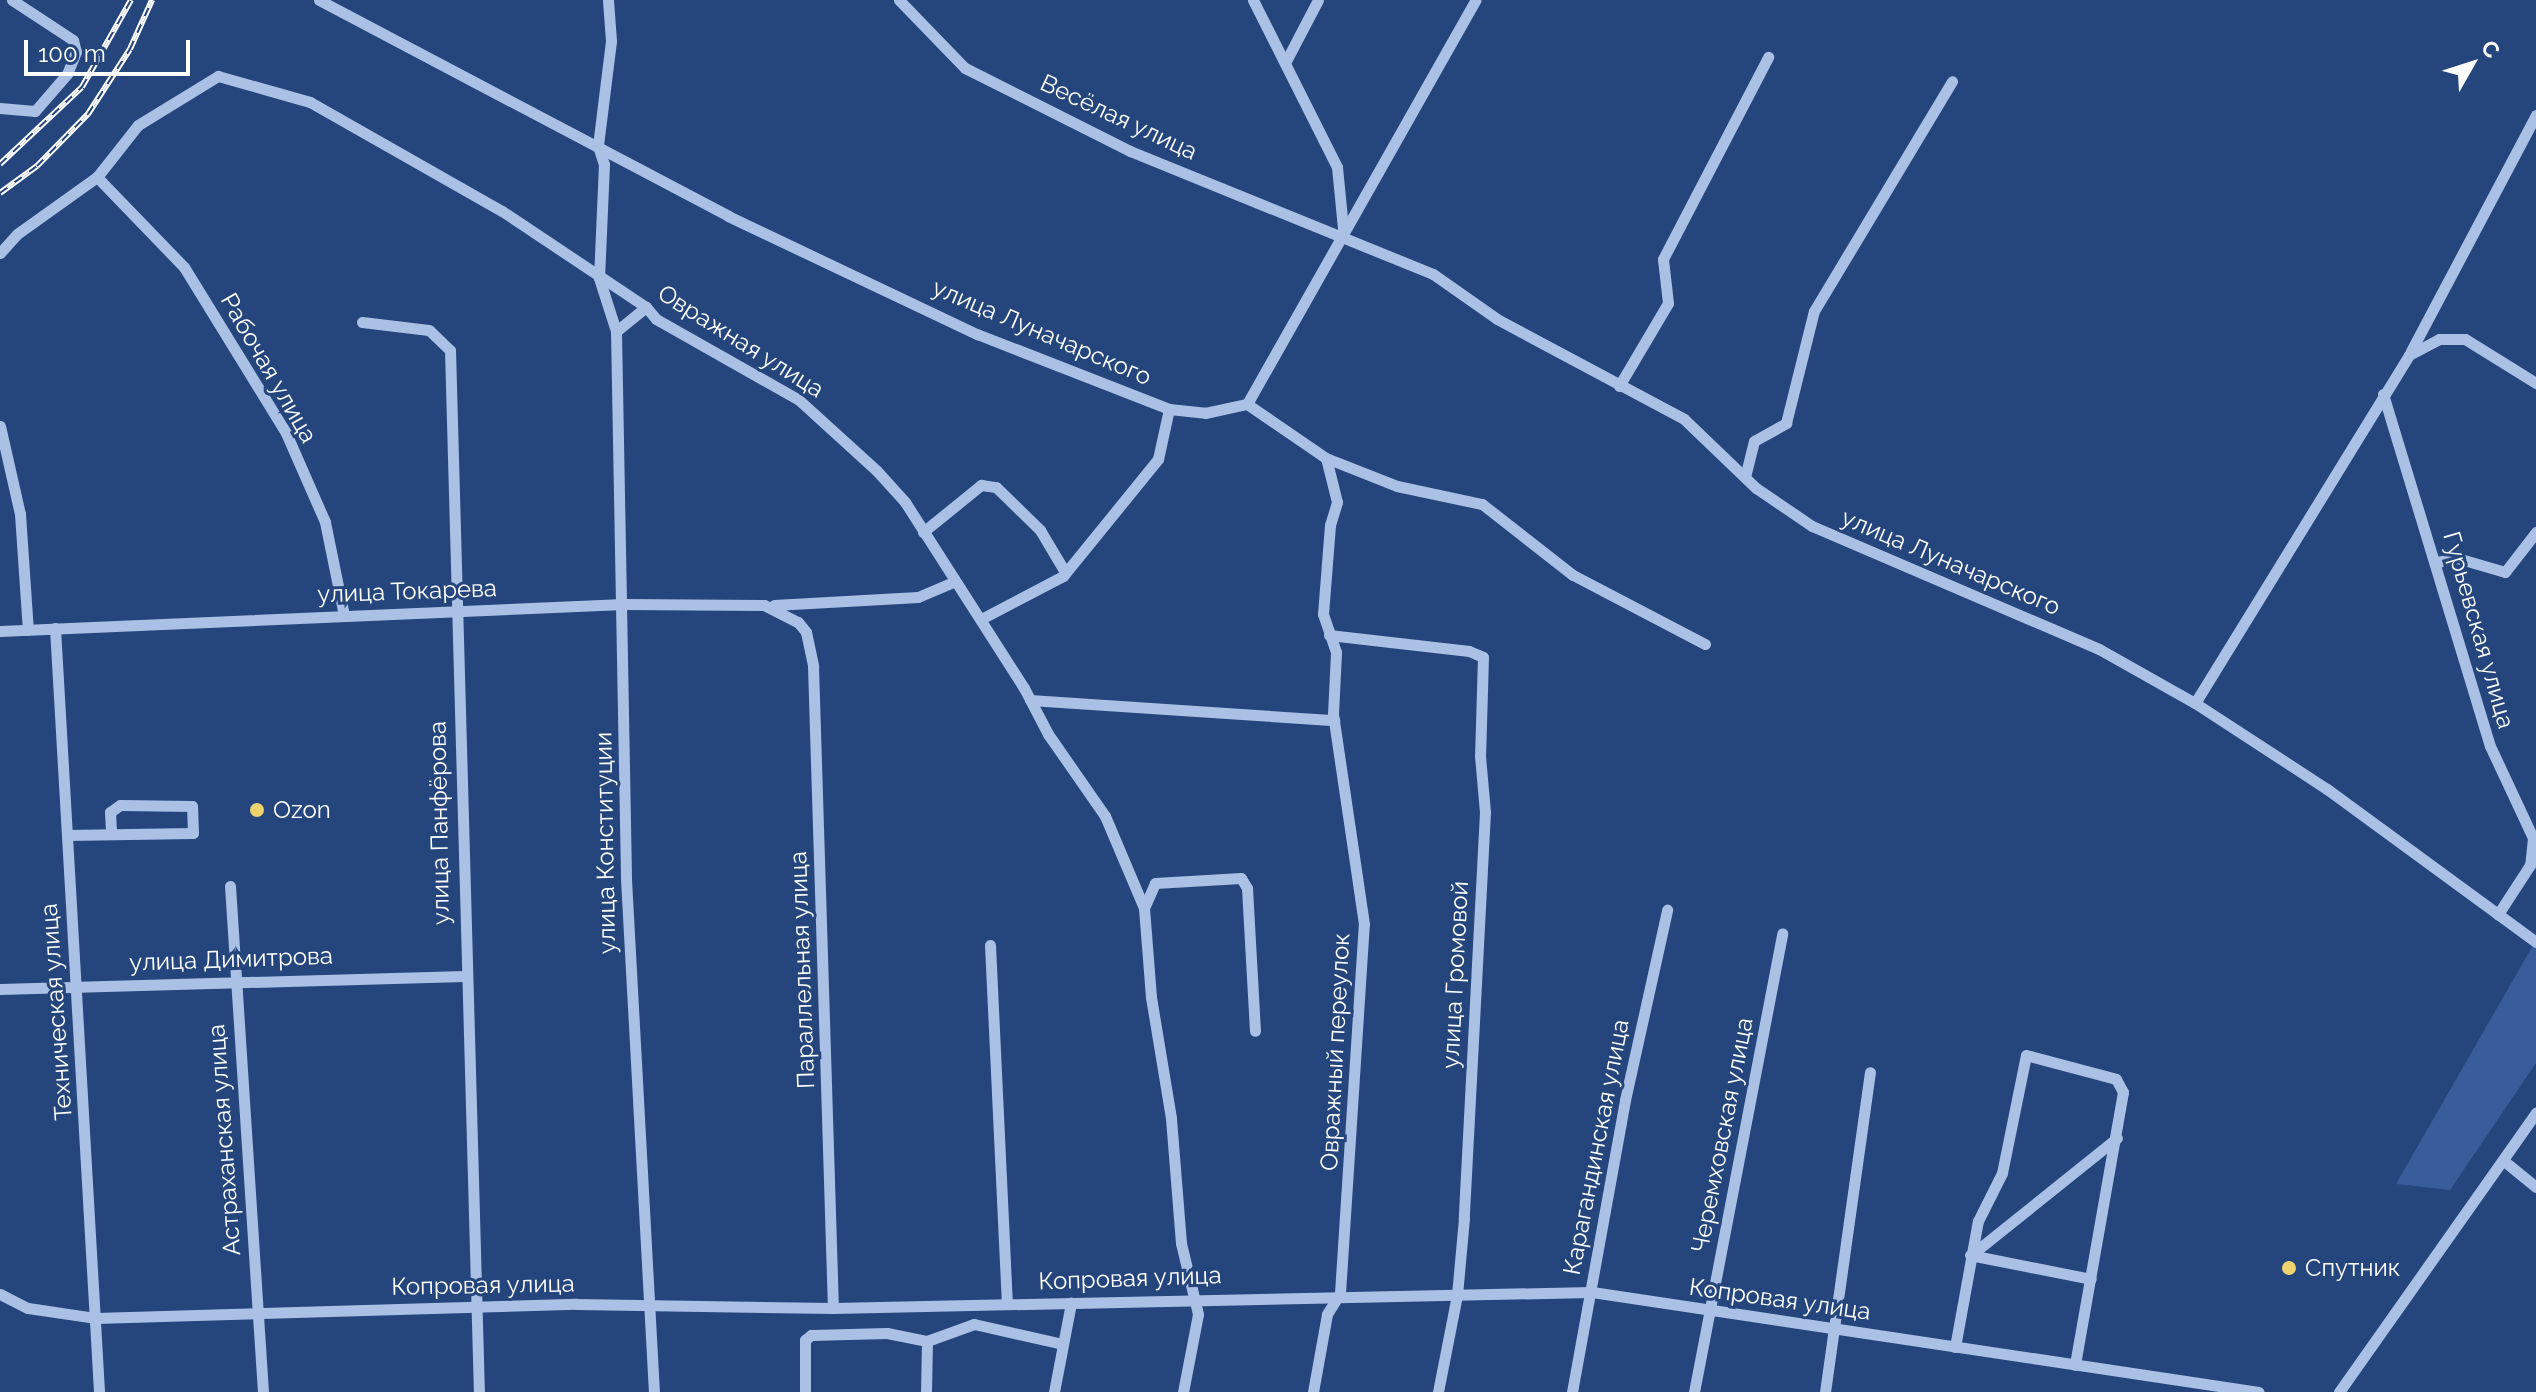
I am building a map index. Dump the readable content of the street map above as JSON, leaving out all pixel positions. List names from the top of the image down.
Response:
{
  "streets": {
    "street": [
      "Весёлая улица",
      "улица Луначарского",
      "Овражная улица",
      "Рабочая улица",
      "улица Токарева",
      "Гурьевская улица",
      "улица Панфёрова",
      "улица Конституции",
      "улица Димитрова",
      "Параллельная улица",
      "улица Громовой",
      "Техническая улица",
      "Овражный переулок",
      "Черемховская улица",
      "Астраханская улица",
      "Карагандинская улица",
      "Копровая улица"
    ]
  },
  "crossings": [
    ["Весёлая улица", "улица Луначарского"],
    ["улица Луначарского", "Гурьевская улица"],
    ["Овражная улица", "Рабочая улица"],
    ["Овражная улица", "улица Конституции"],
    ["Овражная улица", "Копровая улица"],
    ["Рабочая улица", "улица Токарева"],
    ["улица Токарева", "улица Панфёрова"],
    ["улица Токарева", "улица Конституции"],
    ["улица Токарева", "Параллельная улица"],
    ["улица Токарева", "Техническая улица"],
    ["улица Панфёрова", "улица Димитрова"],
    ["улица Панфёрова", "Копровая улица"],
    ["улица Конституции", "Копровая улица"],
    ["улица Димитрова", "Техническая улица"],
    ["улица Димитрова", "Астраханская улица"],
    ["Параллельная улица", "Копровая улица"],
    ["улица Громовой", "Овражный переулок"],
    ["улица Громовой", "Копровая улица"],
    ["Техническая улица", "Копровая улица"],
    ["Овражный переулок", "Копровая улица"],
    ["Черемховская улица", "Копровая улица"],
    ["Астраханская улица", "Копровая улица"],
    ["Карагандинская улица", "Копровая улица"]
  ],
  "places": ["Ozon", "Спутник"],
  "scale_bar": "100 m",
  "north": "top right"
}
